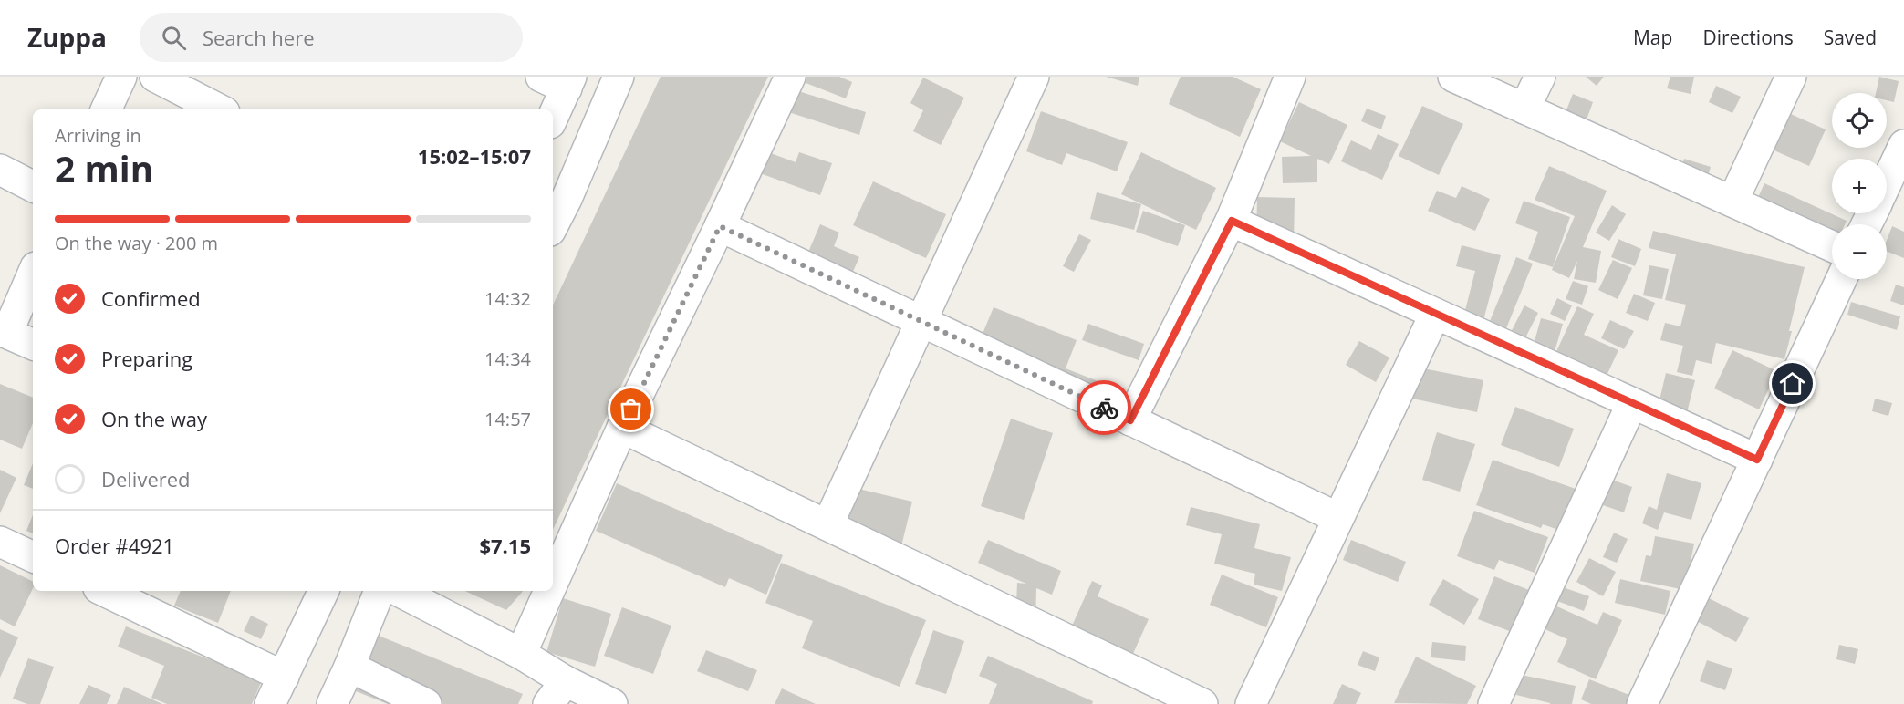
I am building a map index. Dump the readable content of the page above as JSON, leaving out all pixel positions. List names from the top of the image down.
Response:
{
  "page": {
    "header": "Zuppa",
    "search": "Search here",
    "nav": ["Map", "Directions", "Saved"],
    "map_buttons": ["+", "−"],
    "heading": ["2 min", "Arriving in", "15:02–15:07"],
    "panel": ["Order #4921", "$7.15"],
    "bar": "On the way · 200 m",
    "list": [
      ["Confirmed", "14:32"],
      ["Preparing", "14:34"],
      ["On the way", "14:57"],
      "Delivered"
    ]
  }
}
